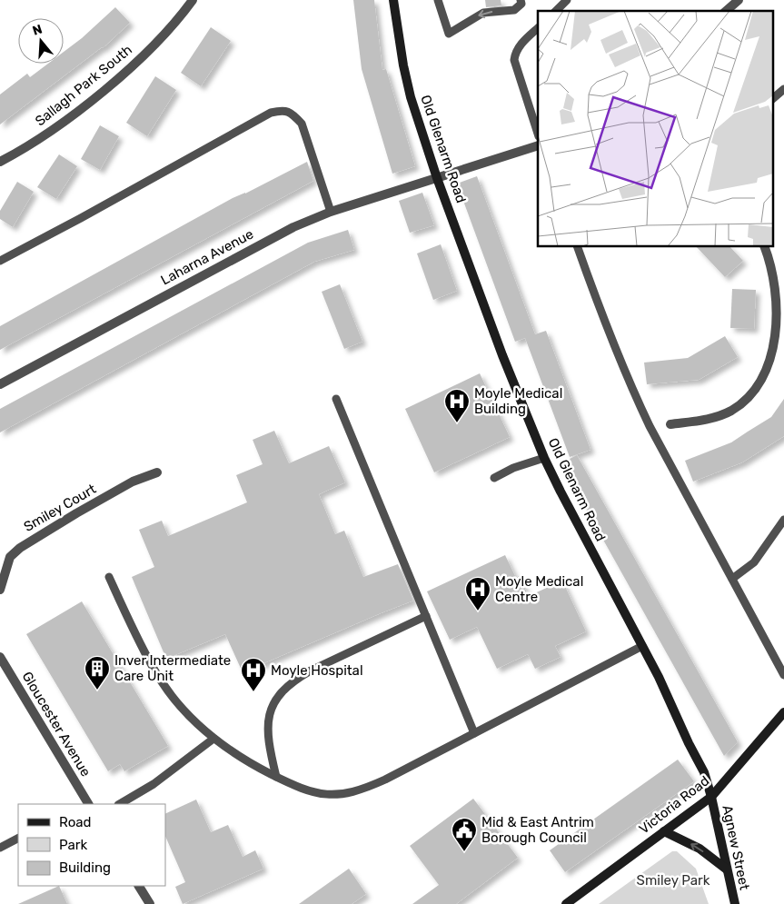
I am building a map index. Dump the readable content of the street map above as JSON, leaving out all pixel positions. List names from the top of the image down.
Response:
{
  "streets": {
    "street": [
      "Sallagh Park South",
      "Old Glenarm Road",
      "Laharna Avenue",
      "Smiley Court",
      "Gloucester Avenue",
      "Victoria Road",
      "Agnew Street"
    ]
  },
  "crossings": [
    ["Old Glenarm Road", "Laharna Avenue"],
    ["Old Glenarm Road", "Victoria Road"],
    ["Old Glenarm Road", "Agnew Street"],
    ["Victoria Road", "Agnew Street"]
  ],
  "parks": ["Smiley Park"],
  "places": {
    "hospital": ["Moyle Medical Building", "Moyle Medical Centre", "Moyle Hospital"],
    "building": ["Inver Intermediate Care Unit"],
    "public building": ["Mid & East Antrim Borough Council"]
  },
  "legend": ["Road", "Park", "Building"],
  "north": "top"
}
